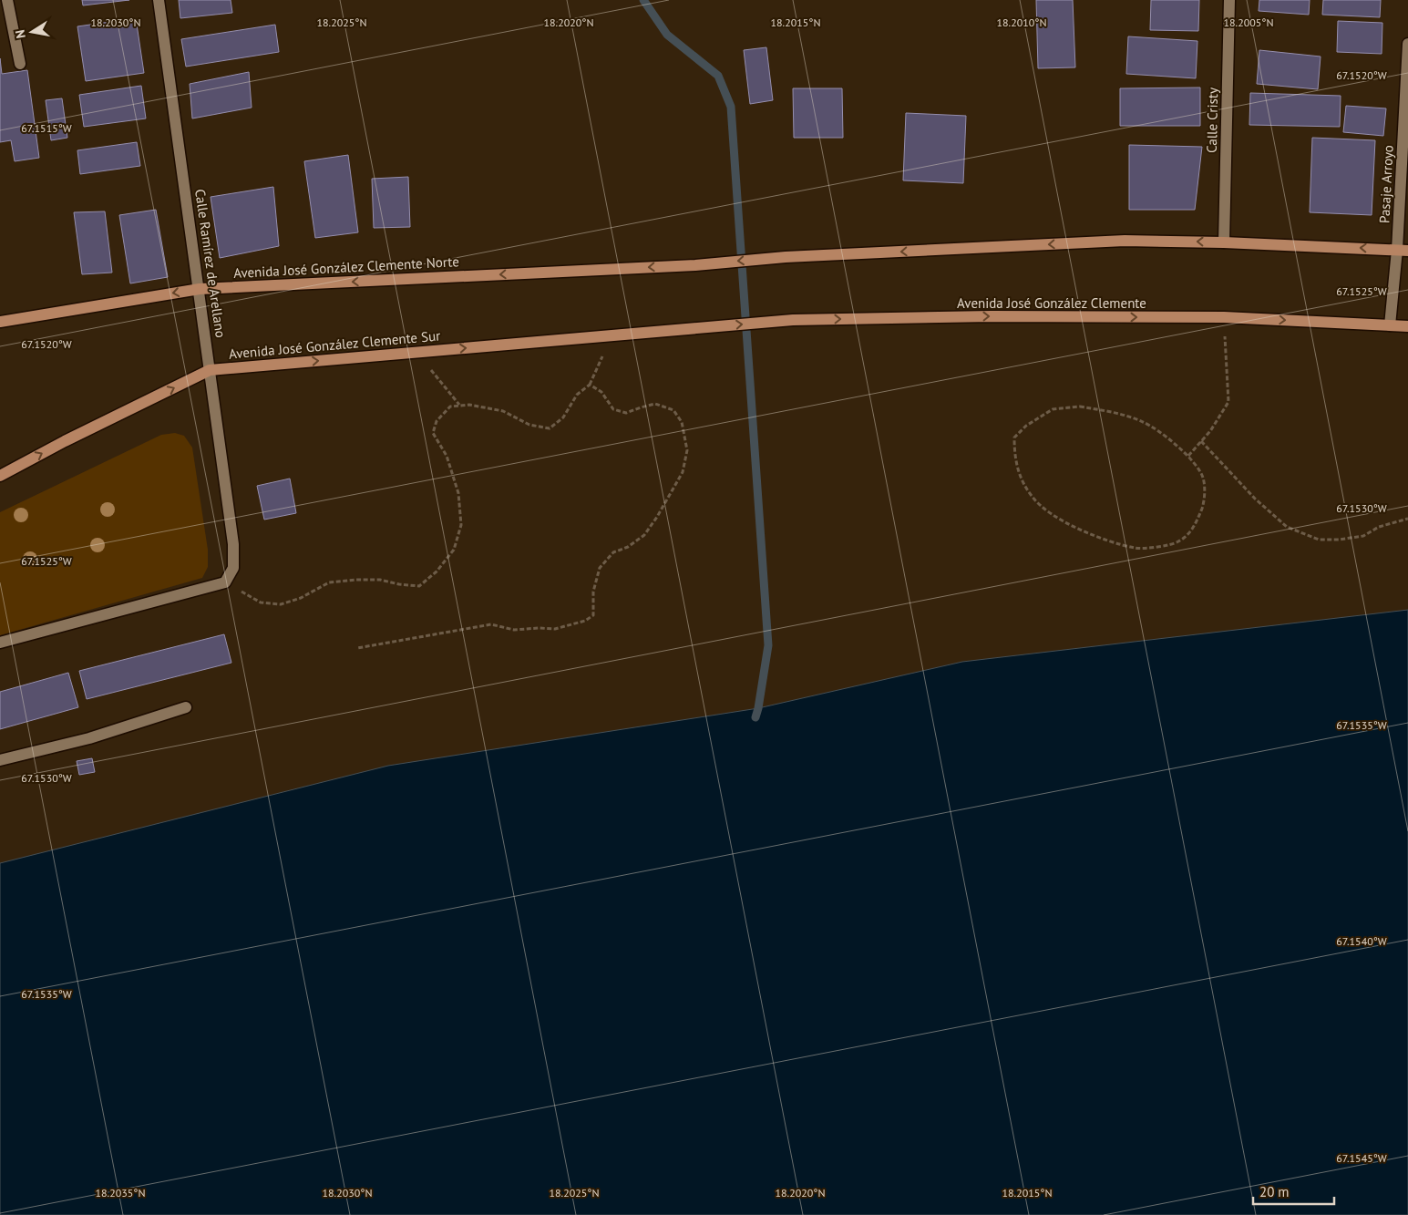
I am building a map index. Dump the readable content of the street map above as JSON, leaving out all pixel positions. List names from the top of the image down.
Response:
{
  "streets": {
    "main road": ["Avenida José González Clemente Norte", "Avenida José González Clemente", "Avenida José González Clemente Sur"],
    "street": ["Calle Cristy", "Pasaje Arroyo", "Calle Ramírez de Arellano"]
  },
  "crossings": [
    ["Calle Cristy", "Avenida José González Clemente Norte"],
    ["Pasaje Arroyo", "Avenida José González Clemente"],
    ["Calle Ramírez de Arellano", "Avenida José González Clemente Norte"],
    ["Calle Ramírez de Arellano", "Avenida José González Clemente Sur"],
    ["Avenida José González Clemente", "Avenida José González Clemente Sur"]
  ],
  "one_way": ["Avenida José González Clemente Norte", "Avenida José González Clemente", "Avenida José González Clemente Sur"],
  "scale_bar": "20 m",
  "north": "left",
  "coordinates": [
    "18.2030°N",
    "18.2025°N",
    "18.2020°N",
    "18.2015°N",
    "18.2010°N",
    "18.2005°N",
    "67.1520°W",
    "67.1515°W",
    "67.1525°W",
    "67.1530°W",
    "67.1535°W",
    "67.1540°W",
    "67.1545°W",
    "18.2035°N"
  ]
}
